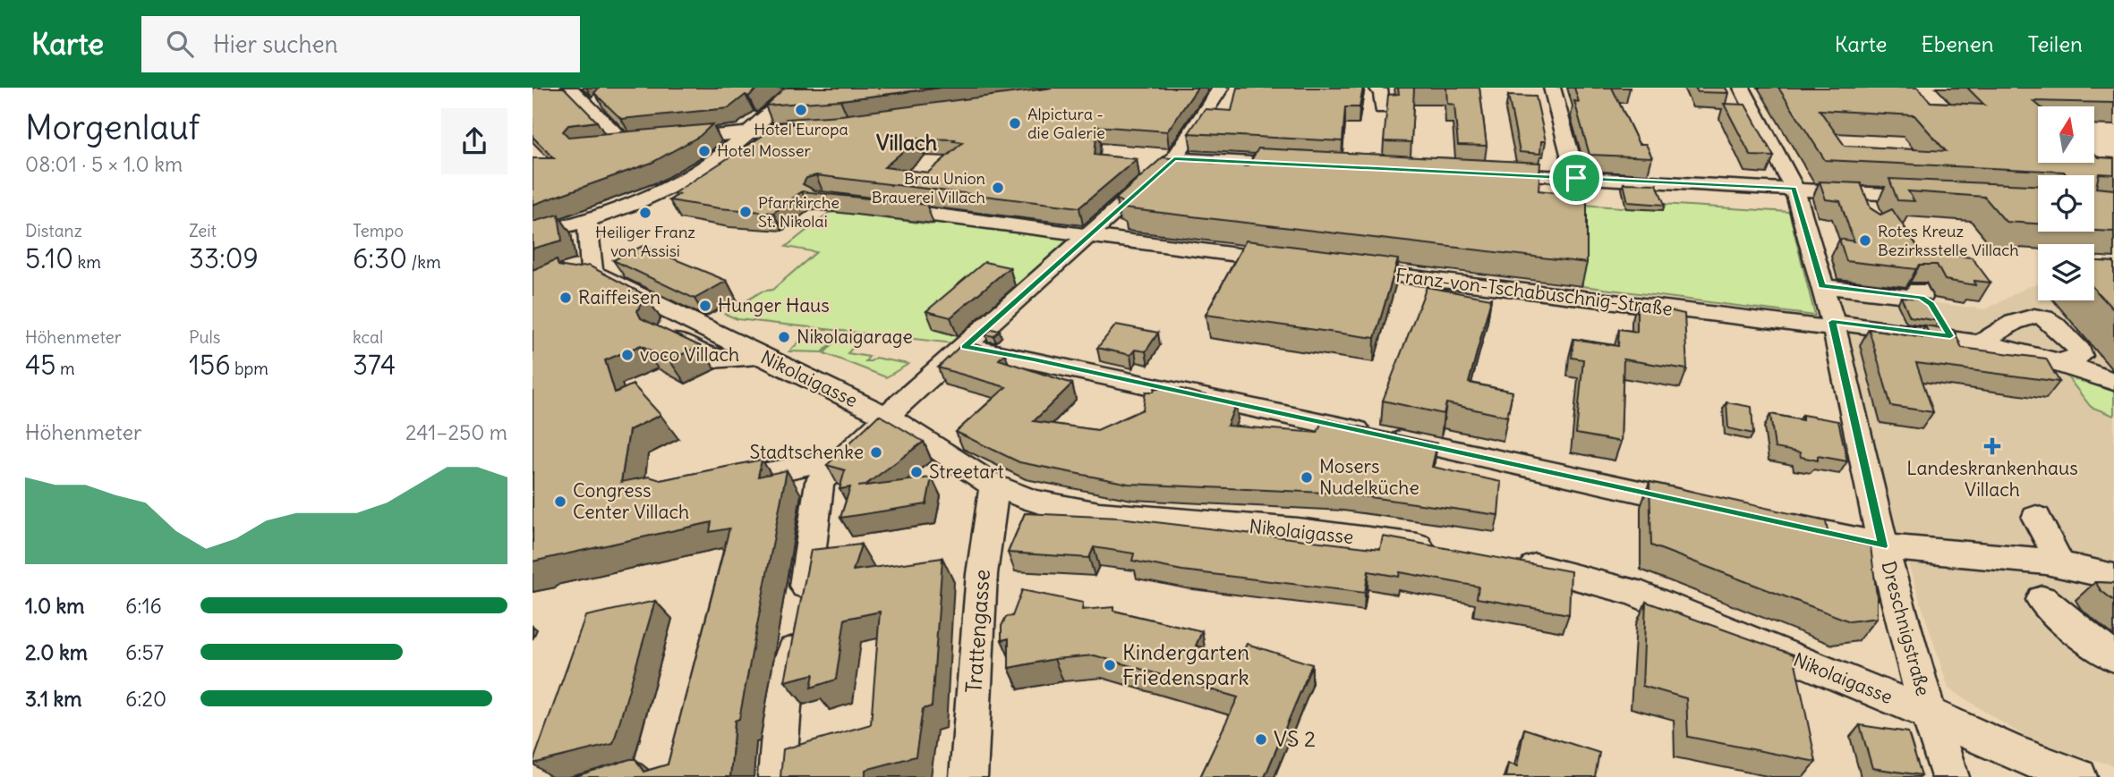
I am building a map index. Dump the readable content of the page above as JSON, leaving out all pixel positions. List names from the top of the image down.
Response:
{
  "streets": {
    "street": [
      "Franz-von-Tschabuschnig-Straße",
      "Nikolaigasse",
      "Dreschnigstraße",
      "Trattengasse"
    ]
  },
  "crossings": [
    ["Franz-von-Tschabuschnig-Straße", "Dreschnigstraße"],
    ["Nikolaigasse", "Dreschnigstraße"],
    ["Nikolaigasse", "Trattengasse"]
  ],
  "districts": ["Villach"],
  "places": {
    "other": [
      "Hotel Europa",
      "Alpictura - die Galerie",
      "Hotel Mosser",
      "Brau Union Brauerei Villach",
      "Pfarrkirche St. Nikolai",
      "Heiliger Franz von Assisi",
      "Rotes Kreuz Bezirksstelle Villach",
      "Raiffeisen",
      "Hunger Haus",
      "Nikolaigarage",
      "voco Villach",
      "Stadtschenke",
      "Streetart",
      "Mosers Nudelküche",
      "Congress Center Villach",
      "Kindergarten Friedenspark",
      "VS 2"
    ],
    "health": ["Landeskrankenhaus Villach"]
  },
  "north": "top",
  "page": {
    "header": "Karte",
    "search": "Hier suchen",
    "nav": ["Karte", "Ebenen", "Teilen"],
    "heading": ["Morgenlauf", "08:01 · 5 × 1.0 km"],
    "stats": [
      ["Distanz", "5.10 km"],
      ["Zeit", "33:09"],
      ["Tempo", "6:30 /km"],
      ["Höhenmeter", "45 m"],
      ["Puls", "156 bpm"],
      ["kcal", "374"]
    ],
    "chart": ["Höhenmeter", "241–250 m"],
    "list": [
      {
        "name": "1.0 km",
        "note": "6:16"
      },
      {
        "name": "2.0 km",
        "note": "6:57"
      },
      {
        "name": "3.1 km",
        "note": "6:20"
      }
    ]
  }
}
